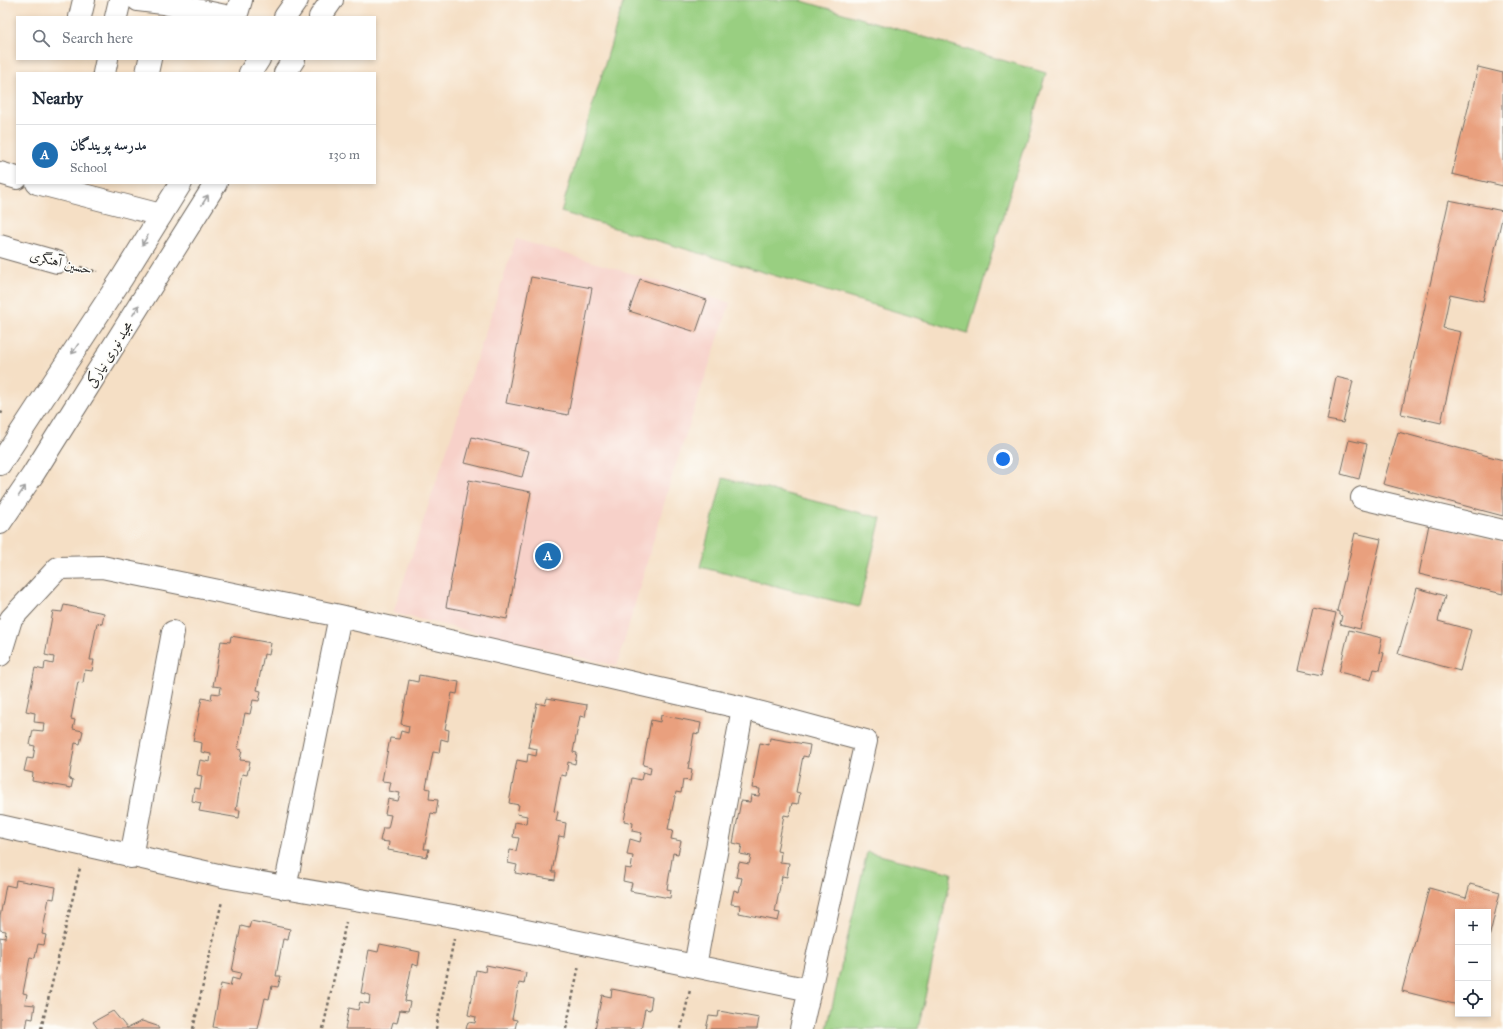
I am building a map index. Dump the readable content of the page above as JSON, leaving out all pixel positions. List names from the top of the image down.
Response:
{
  "streets": {
    "street": ["حسین آهنگری", "مجید نوری نیارکی"]
  },
  "page": {
    "search": "Search here",
    "heading": "Nearby",
    "list": [
      {
        "mark": "A",
        "name": "مدرسه پویندگان",
        "note": "School",
        "value": "130 m"
      }
    ],
    "pins": "A",
    "map_buttons": ["+", "−"]
  }
}
